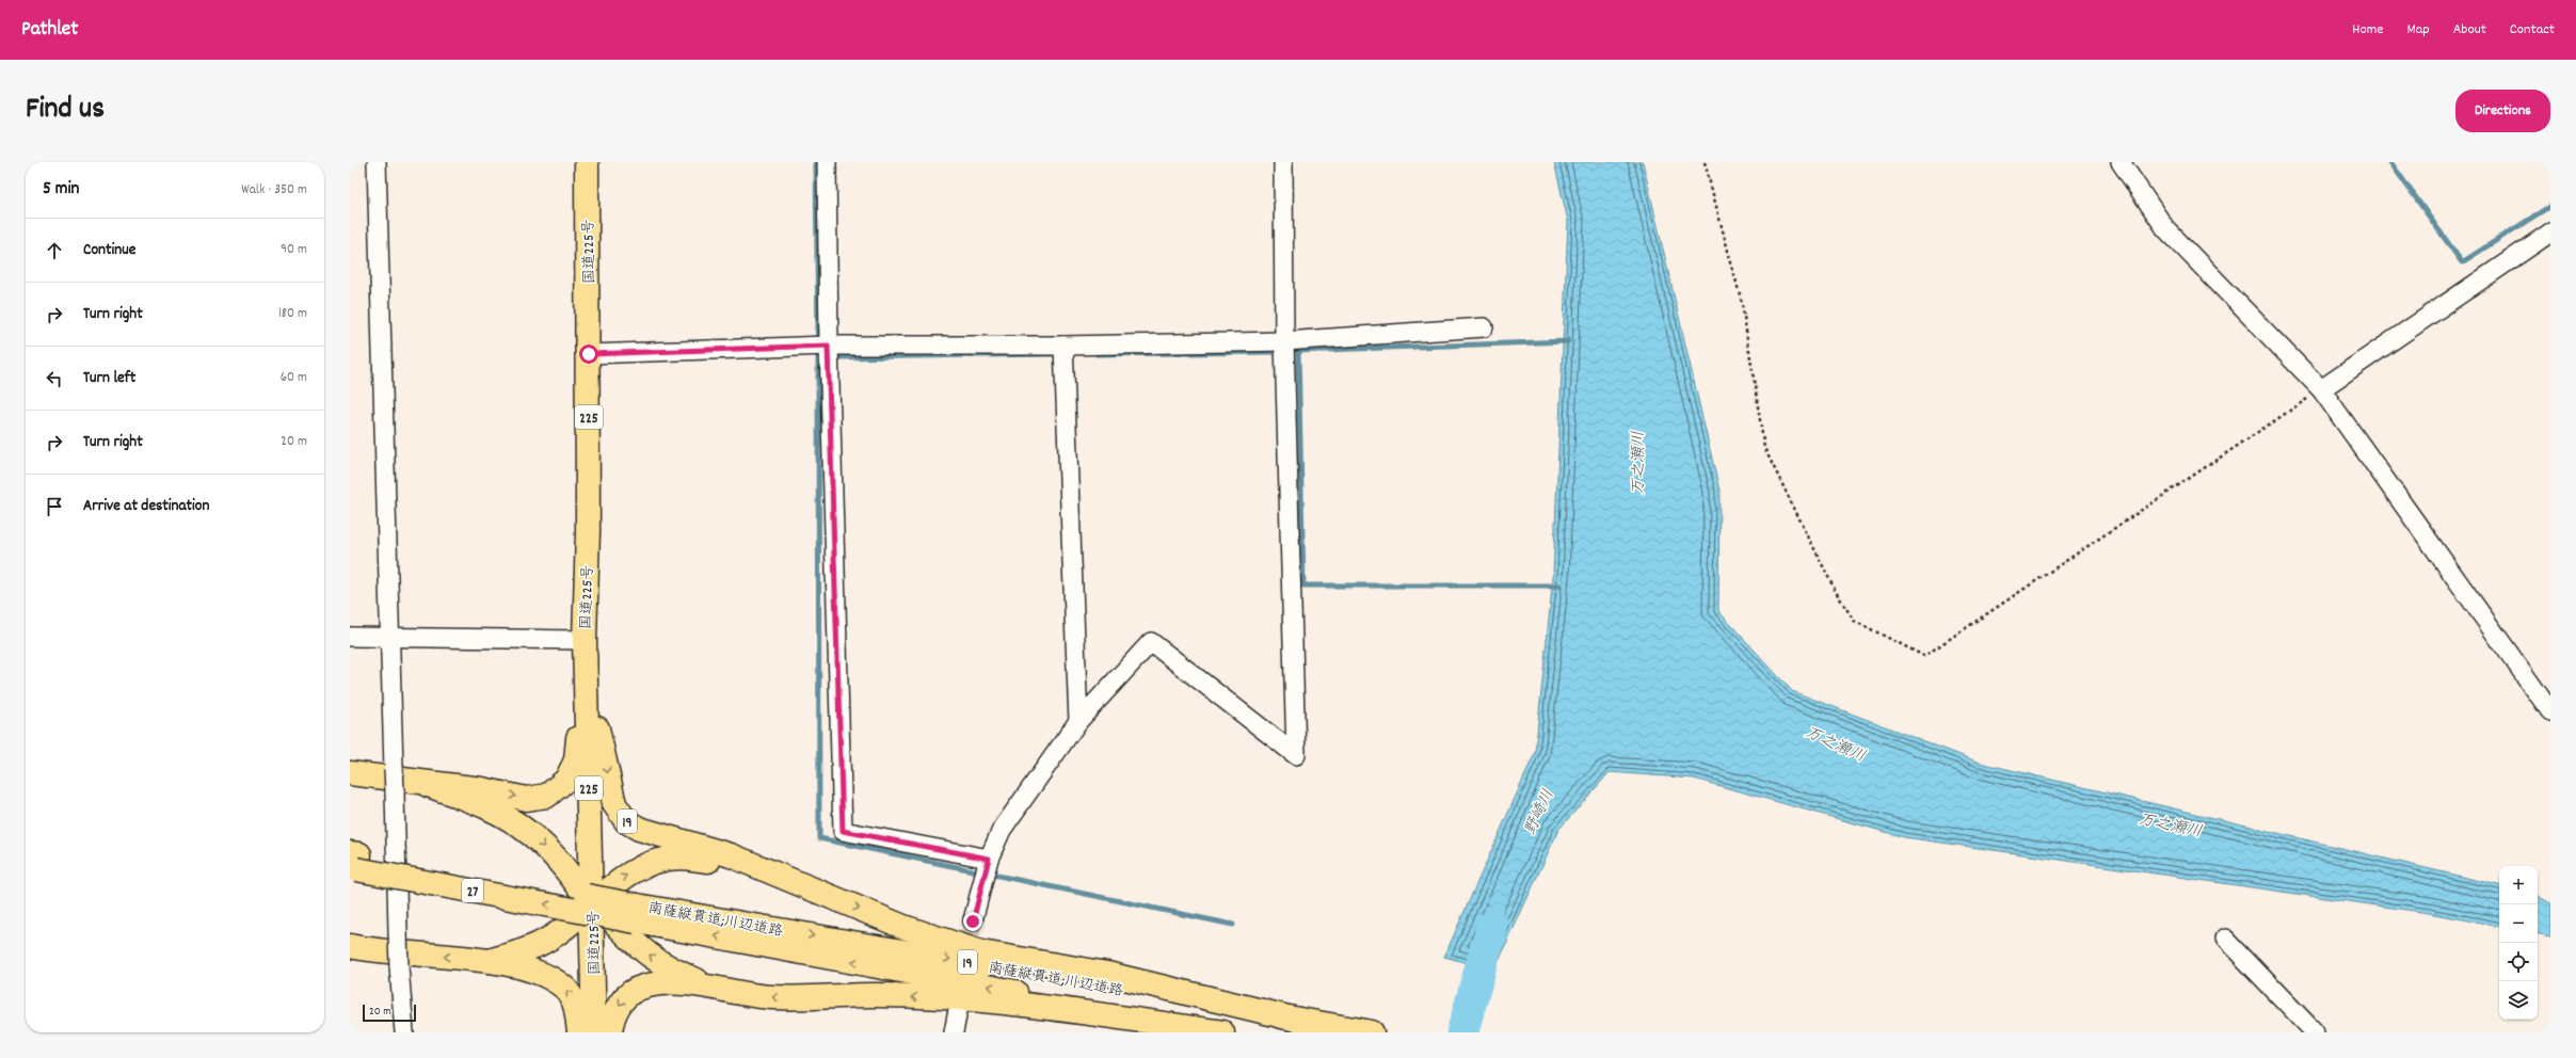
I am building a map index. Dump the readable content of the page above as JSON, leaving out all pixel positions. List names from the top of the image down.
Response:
{
  "streets": {
    "highway": [
      "国道225号",
      "225",
      "19",
      "27",
      "南薩縦貫道;川辺道路"
    ]
  },
  "crossings": [
    ["国道225号", "19"],
    ["国道225号", "27"],
    ["国道225号", "南薩縦貫道;川辺道路"],
    ["19", "27"],
    ["19", "南薩縦貫道;川辺道路"],
    ["27", "南薩縦貫道;川辺道路"]
  ],
  "water": ["万之瀬川", "野崎川"],
  "scale_bar": "20 m",
  "page": {
    "header": "Pathlet",
    "nav": [
      "Home",
      "Map",
      "About",
      "Contact"
    ],
    "title": "Find us",
    "buttons": "Directions",
    "heading": ["5 min", "Walk · 350 m"],
    "list": [
      ["Continue", "90 m"],
      ["Turn right", "180 m"],
      ["Turn left", "60 m"],
      ["Turn right", "20 m"],
      "Arrive at destination"
    ],
    "map_buttons": ["+", "−"],
    "scale": "20 m"
  }
}
